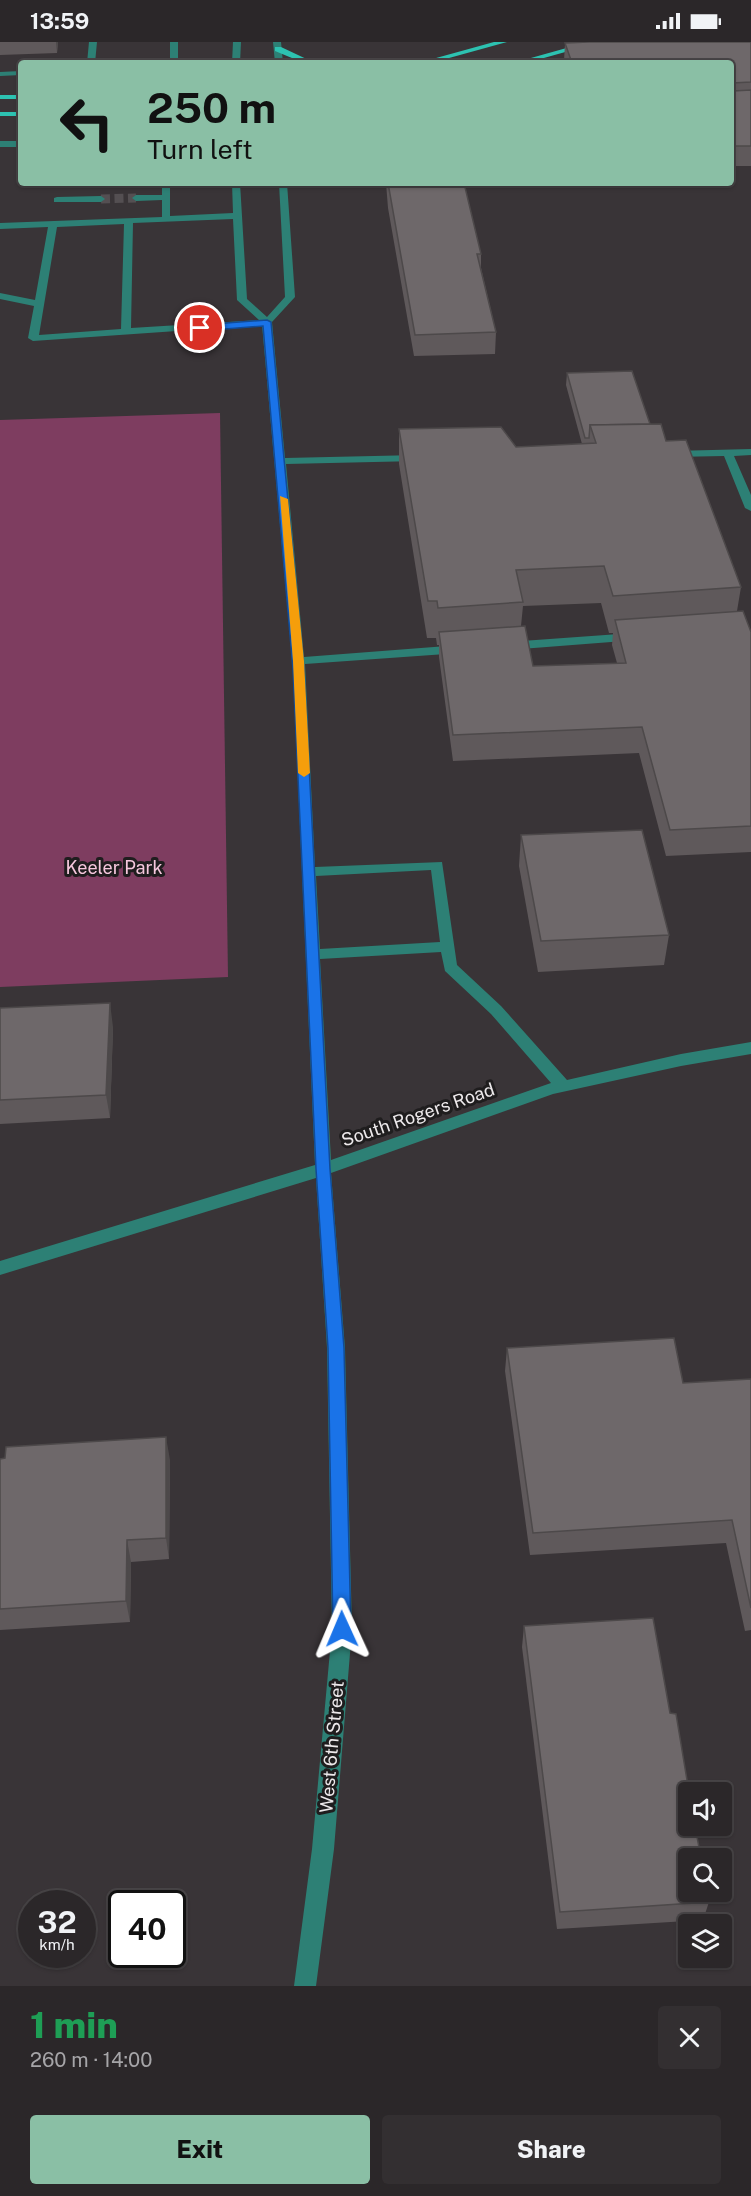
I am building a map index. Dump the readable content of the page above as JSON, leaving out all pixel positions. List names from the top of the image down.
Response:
{
  "streets": {
    "street": ["South Rogers Road", "West 6th Street"]
  },
  "crossings": [
    ["South Rogers Road", "West 6th Street"]
  ],
  "parks": ["Keeler Park"],
  "page": {
    "status": "13:59",
    "turn": ["250 m", "Turn left"],
    "speed": "32 km/h",
    "limit": "40",
    "heading": ["1 min", "260 m · 14:00"],
    "buttons": ["Exit", "Share"]
  }
}
